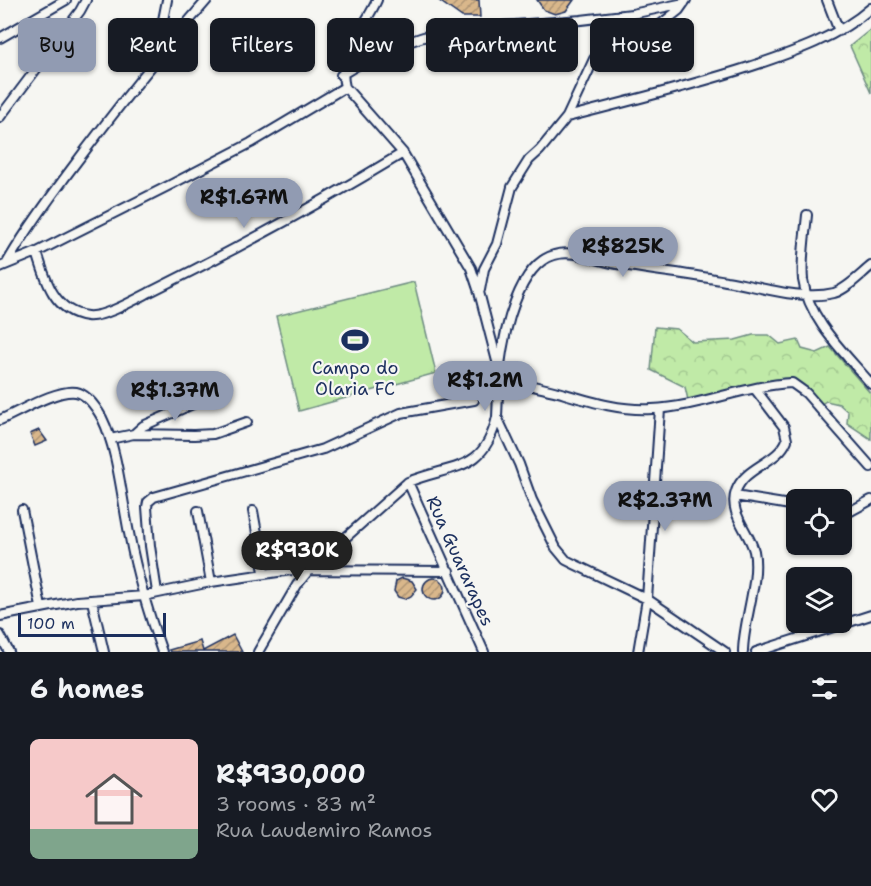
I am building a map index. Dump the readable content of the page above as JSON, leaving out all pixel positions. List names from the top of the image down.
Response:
{
  "streets": {
    "street": ["Rua Guararapes"]
  },
  "places": {
    "sports": ["Campo do Olaria FC"]
  },
  "scale_bar": "100 m",
  "page": {
    "chip": [
      "Buy",
      "Rent",
      "Filters",
      "New",
      "Apartment",
      "House"
    ],
    "price": [
      "R$1.67M",
      "R$825K",
      "R$1.2M",
      "R$1.37M",
      "R$2.37M",
      "R$930K"
    ],
    "scale": "100 m",
    "heading": "6 homes",
    "list": [
      {
        "name": "R$930,000",
        "note": "3 rooms · 83 m² · Rua Laudemiro Ramos"
      }
    ]
  }
}
